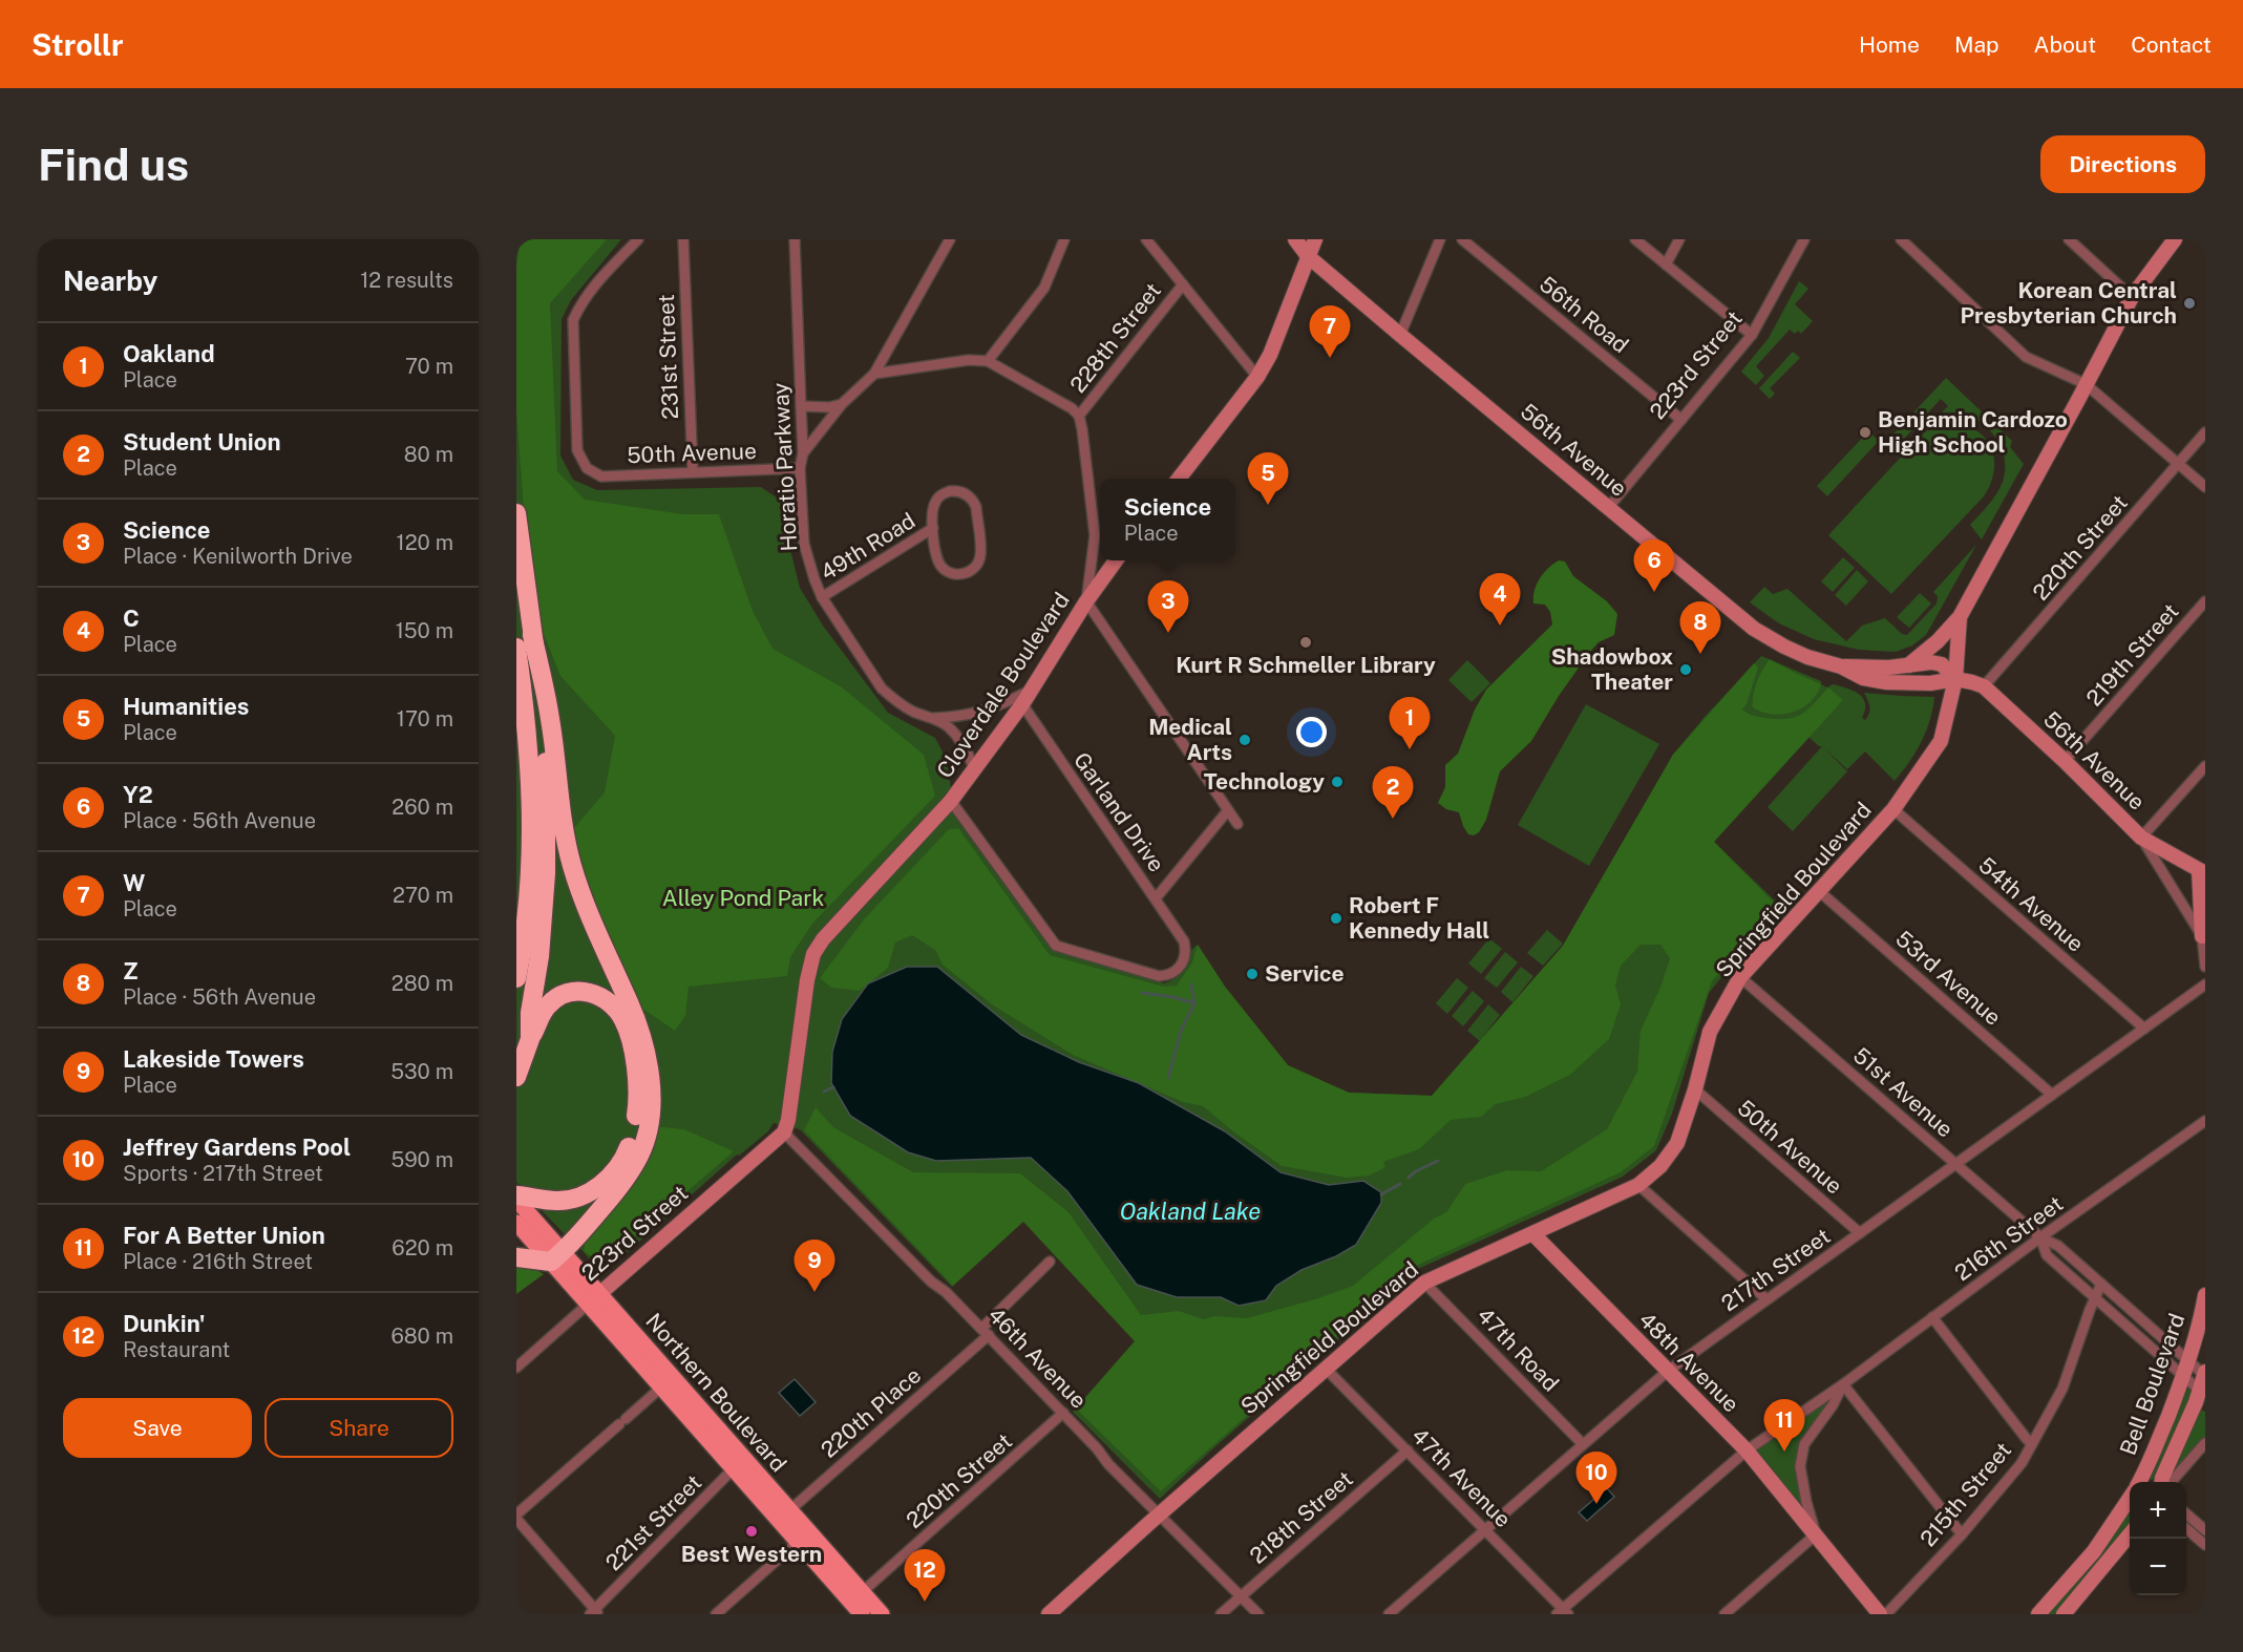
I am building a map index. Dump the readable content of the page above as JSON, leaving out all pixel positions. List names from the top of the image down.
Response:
{
  "streets": {
    "main road": ["Northern Boulevard"],
    "street": [
      "56th Road",
      "228th Street",
      "231st Street",
      "223rd Street",
      "56th Avenue",
      "50th Avenue",
      "Horatio Parkway",
      "49th Road",
      "220th Street",
      "219th Street",
      "Cloverdale Boulevard",
      "Garland Drive",
      "Springfield Boulevard",
      "54th Avenue",
      "53rd Avenue",
      "51st Avenue",
      "216th Street",
      "217th Street",
      "47th Road",
      "46th Avenue",
      "48th Avenue",
      "Bell Boulevard",
      "220th Place",
      "47th Avenue",
      "215th Street",
      "218th Street",
      "221st Street"
    ]
  },
  "crossings": [
    ["56th Road", "223rd Street"],
    ["231st Street", "50th Avenue"],
    ["223rd Street", "56th Avenue"],
    ["223rd Street", "Cloverdale Boulevard"],
    ["223rd Street", "46th Avenue"],
    ["223rd Street", "Northern Boulevard"],
    ["56th Avenue", "220th Street"],
    ["56th Avenue", "219th Street"],
    ["56th Avenue", "Springfield Boulevard"],
    ["50th Avenue", "Horatio Parkway"],
    ["50th Avenue", "Springfield Boulevard"],
    ["50th Avenue", "217th Street"],
    ["Horatio Parkway", "49th Road"],
    ["Horatio Parkway", "Cloverdale Boulevard"],
    ["220th Street", "46th Avenue"],
    ["220th Street", "Northern Boulevard"],
    ["Cloverdale Boulevard", "Garland Drive"],
    ["Cloverdale Boulevard", "46th Avenue"],
    ["Springfield Boulevard", "54th Avenue"],
    ["Springfield Boulevard", "53rd Avenue"],
    ["Springfield Boulevard", "51st Avenue"],
    ["Springfield Boulevard", "47th Road"],
    ["Springfield Boulevard", "46th Avenue"],
    ["Springfield Boulevard", "48th Avenue"],
    ["Springfield Boulevard", "47th Avenue"],
    ["54th Avenue", "217th Street"],
    ["53rd Avenue", "217th Street"],
    ["51st Avenue", "216th Street"],
    ["51st Avenue", "217th Street"],
    ["51st Avenue", "Bell Boulevard"],
    ["51st Avenue", "215th Street"],
    ["216th Street", "48th Avenue"],
    ["216th Street", "47th Avenue"],
    ["217th Street", "47th Road"],
    ["217th Street", "48th Avenue"],
    ["217th Street", "47th Avenue"],
    ["46th Avenue", "220th Place"],
    ["46th Avenue", "218th Street"],
    ["Northern Boulevard", "220th Place"],
    ["Northern Boulevard", "221st Street"],
    ["47th Avenue", "218th Street"]
  ],
  "water": ["Oakland Lake"],
  "parks": ["Alley Pond Park"],
  "places": [
    "Korean Central Presbyterian Church",
    "Benjamin Cardozo High School",
    "Kurt R Schmeller Library",
    "Shadowbox Theater",
    "Medical Arts",
    "Technology",
    "Robert F Kennedy Hall",
    "Service",
    "Best Western"
  ],
  "page": {
    "header": "Strollr",
    "nav": [
      "Home",
      "Map",
      "About",
      "Contact"
    ],
    "buttons": [
      "Directions",
      ["Save", "Share"]
    ],
    "title": "Find us",
    "heading": ["Nearby", "12 results"],
    "pins": [
      "7",
      "5",
      "6",
      "4",
      "3",
      "8",
      "1",
      "2",
      "9",
      "11",
      "10",
      "12"
    ],
    "list": [
      {
        "mark": "1",
        "name": "Oakland",
        "note": "Place",
        "value": "70 m"
      },
      {
        "mark": "2",
        "name": "Student Union",
        "note": "Place",
        "value": "80 m"
      },
      {
        "mark": "3",
        "name": "Science",
        "note": "Place · Kenilworth Drive",
        "value": "120 m"
      },
      {
        "mark": "4",
        "name": "C",
        "note": "Place",
        "value": "150 m"
      },
      {
        "mark": "5",
        "name": "Humanities",
        "note": "Place",
        "value": "170 m"
      },
      {
        "mark": "6",
        "name": "Y2",
        "note": "Place · 56th Avenue",
        "value": "260 m"
      },
      {
        "mark": "7",
        "name": "W",
        "note": "Place",
        "value": "270 m"
      },
      {
        "mark": "8",
        "name": "Z",
        "note": "Place · 56th Avenue",
        "value": "280 m"
      },
      {
        "mark": "9",
        "name": "Lakeside Towers",
        "note": "Place",
        "value": "530 m"
      },
      {
        "mark": "10",
        "name": "Jeffrey Gardens Pool",
        "note": "Sports · 217th Street",
        "value": "590 m"
      },
      {
        "mark": "11",
        "name": "For A Better Union",
        "note": "Place · 216th Street",
        "value": "620 m"
      },
      {
        "mark": "12",
        "name": "Dunkin'",
        "note": "Restaurant",
        "value": "680 m"
      }
    ],
    "popup": ["Science", "Place"],
    "map_buttons": ["+", "−"]
  }
}
